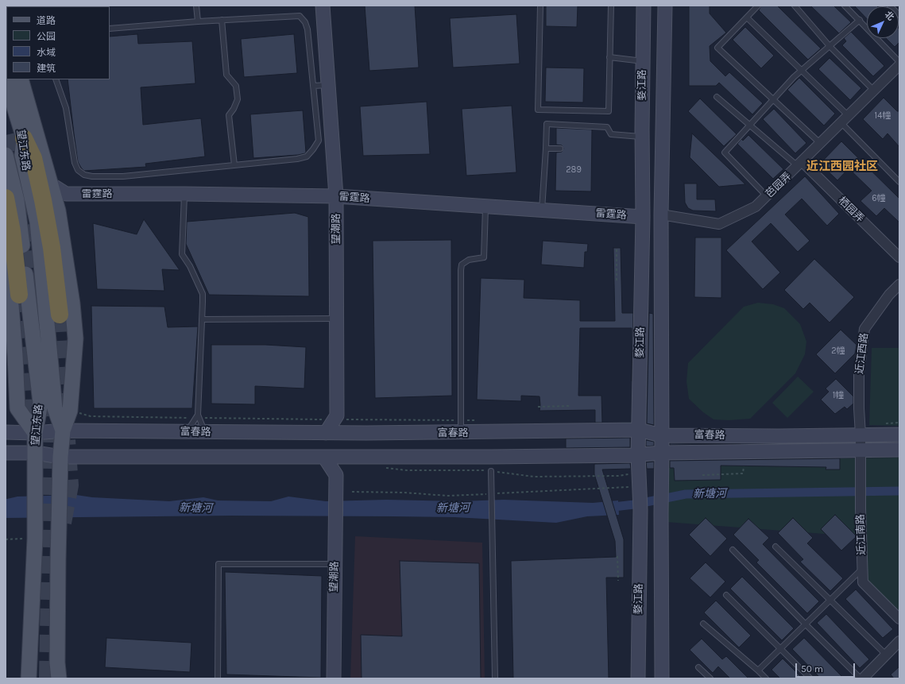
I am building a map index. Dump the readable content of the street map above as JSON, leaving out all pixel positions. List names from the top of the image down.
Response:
{
  "streets": {
    "main road": ["望江东路"],
    "street": [
      "婺江路",
      "芭园弄",
      "雷霆路",
      "栖园弄",
      "望潮路",
      "近江西路",
      "富春路",
      "近江南路"
    ]
  },
  "crossings": [
    ["婺江路", "芭园弄"],
    ["婺江路", "雷霆路"],
    ["婺江路", "富春路"],
    ["望江东路", "富春路"],
    ["芭园弄", "栖园弄"],
    ["雷霆路", "望潮路"],
    ["近江西路", "富春路"],
    ["近江西路", "近江南路"],
    ["富春路", "近江南路"]
  ],
  "districts": ["近江西园社区"],
  "water": ["新塘河"],
  "house_numbers": [
    "14幢",
    "289",
    "6幢",
    "2幢",
    "1幢"
  ],
  "legend": [
    "道路",
    "公园",
    "水域",
    "建筑"
  ],
  "scale_bar": "50 m",
  "north": "top right"
}
